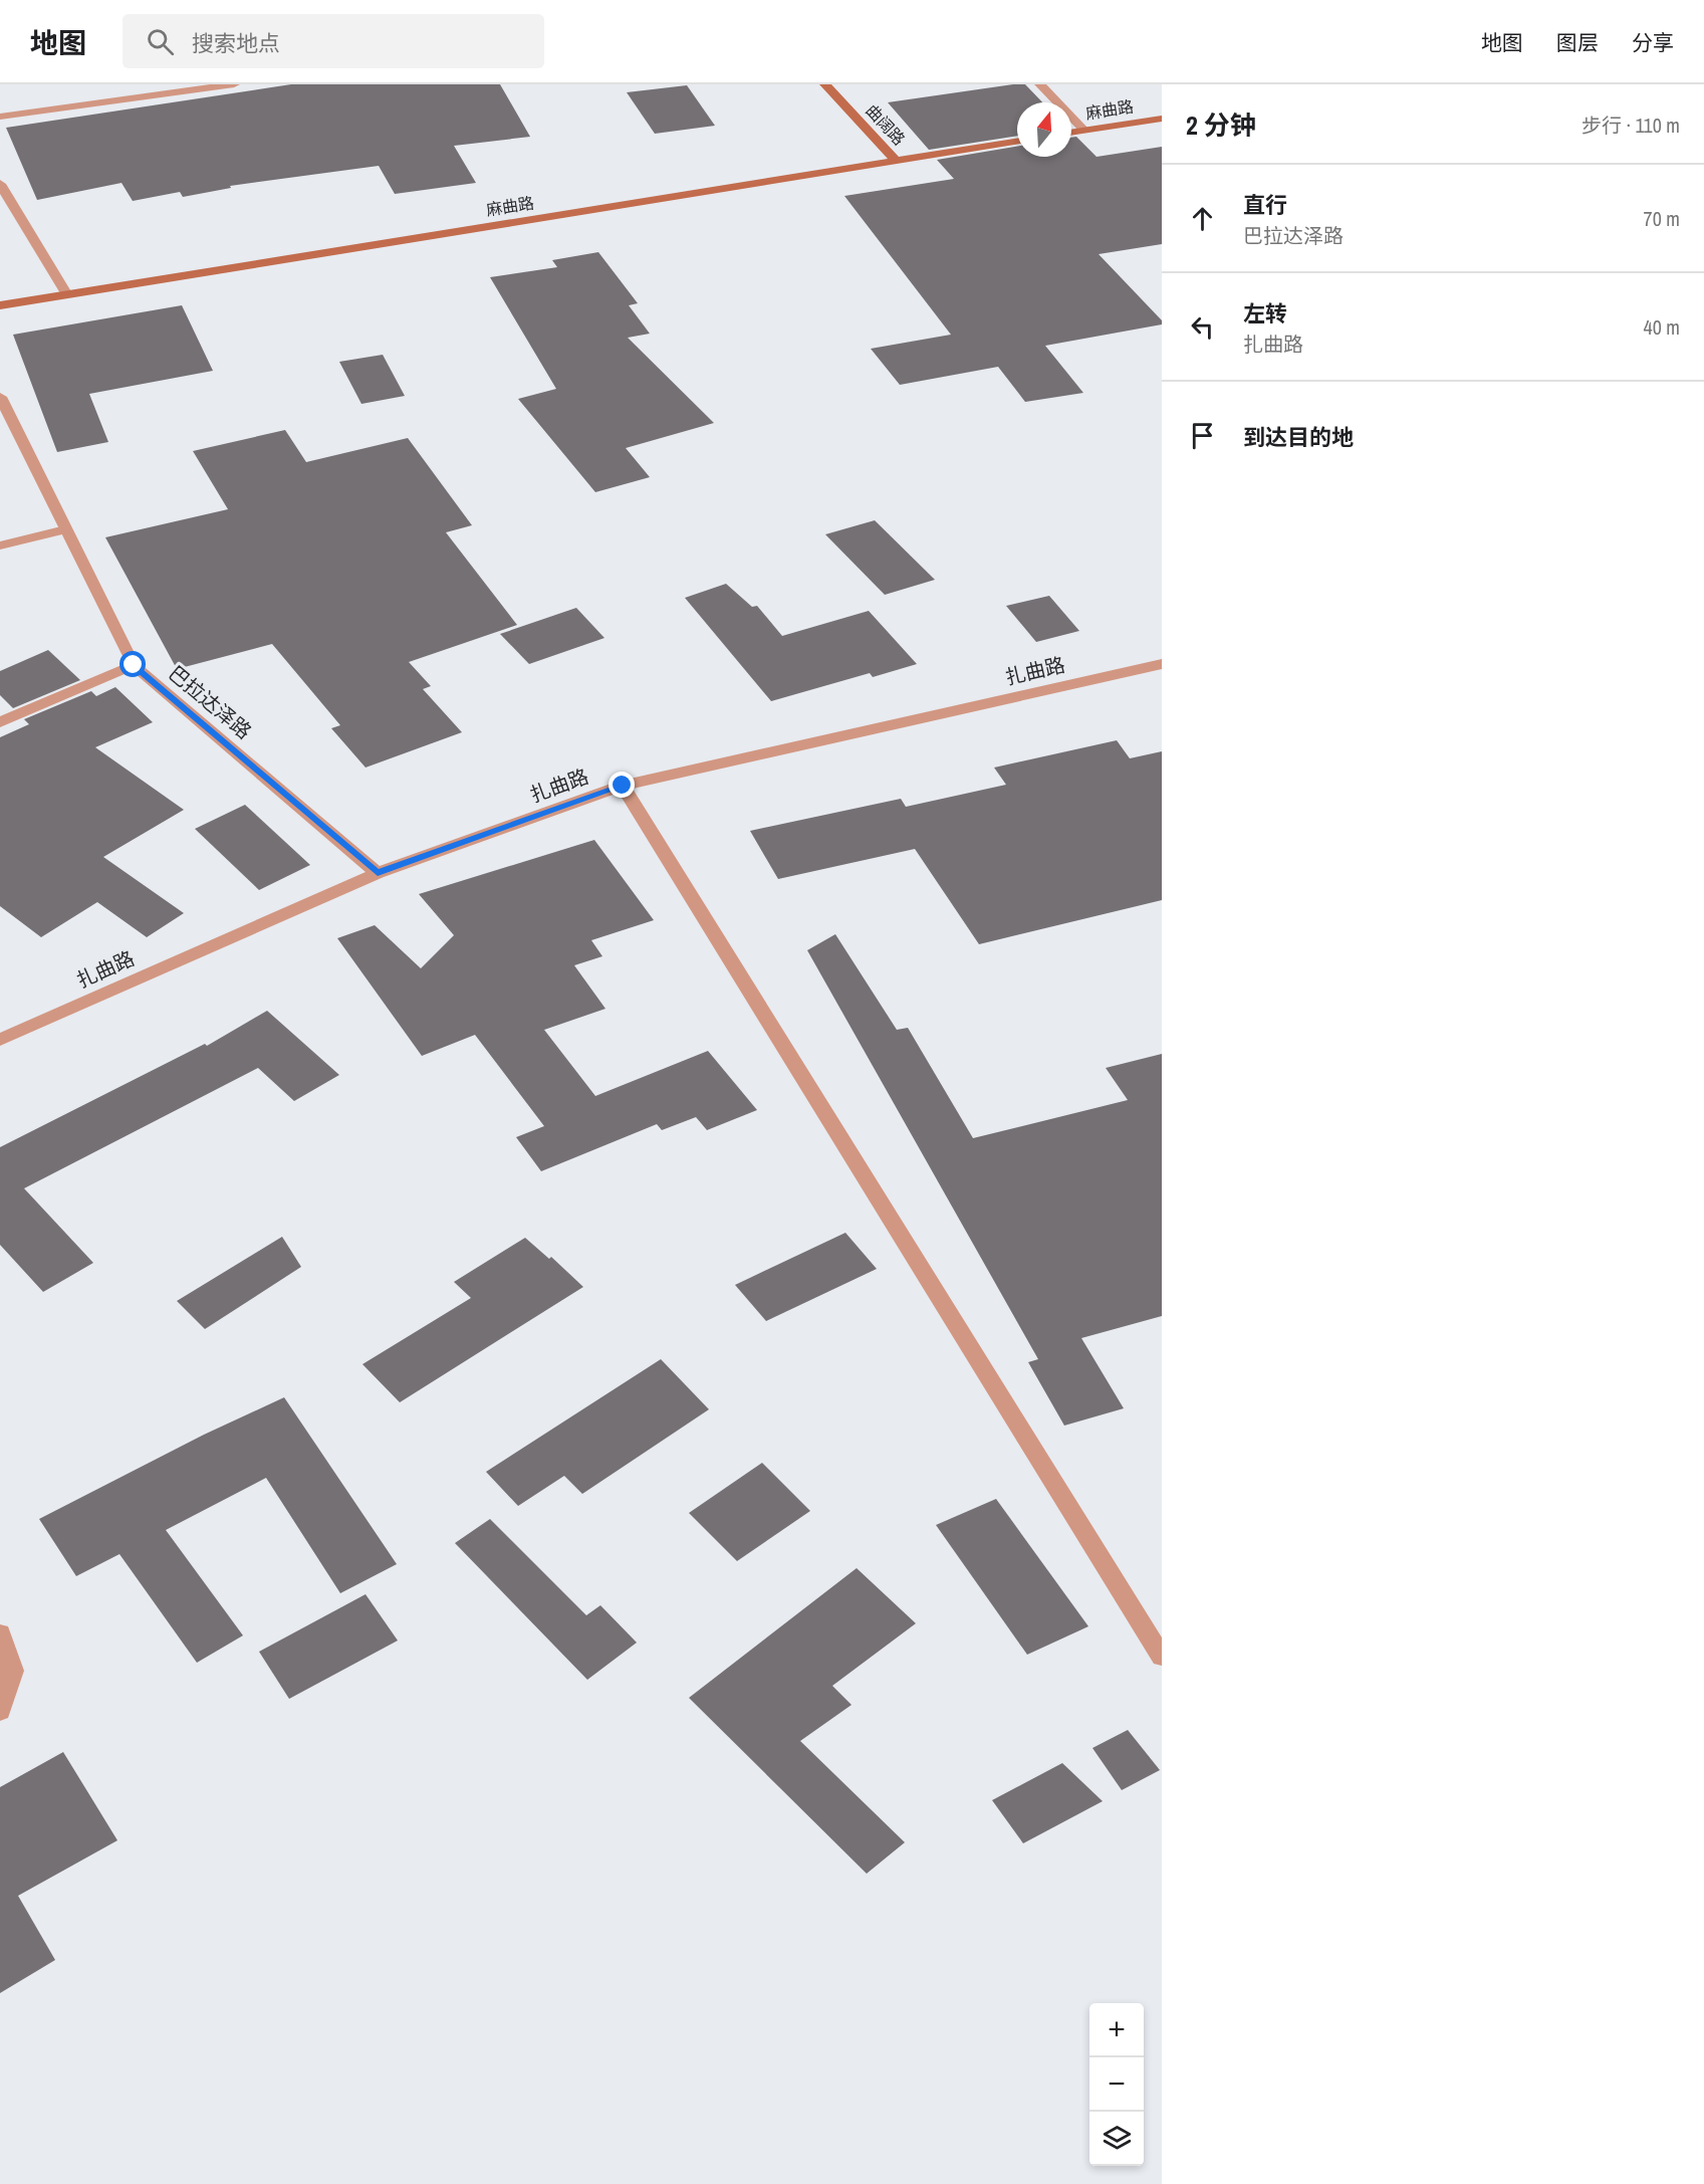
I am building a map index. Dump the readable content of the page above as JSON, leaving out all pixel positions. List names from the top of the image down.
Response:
{
  "streets": {
    "main road": ["麻曲路", "曲阔路"],
    "street": ["扎曲路", "巴拉达泽路"]
  },
  "crossings": [
    ["麻曲路", "曲阔路"],
    ["扎曲路", "巴拉达泽路"]
  ],
  "north": "top",
  "page": {
    "header": "地图",
    "search": "搜索地点",
    "nav": ["地图", "图层", "分享"],
    "heading": ["2 分钟", "步行 · 110 m"],
    "list": [
      ["直行", "巴拉达泽路", "70 m"],
      ["左转", "扎曲路", "40 m"],
      "到达目的地"
    ],
    "map_buttons": ["+", "−"]
  }
}
